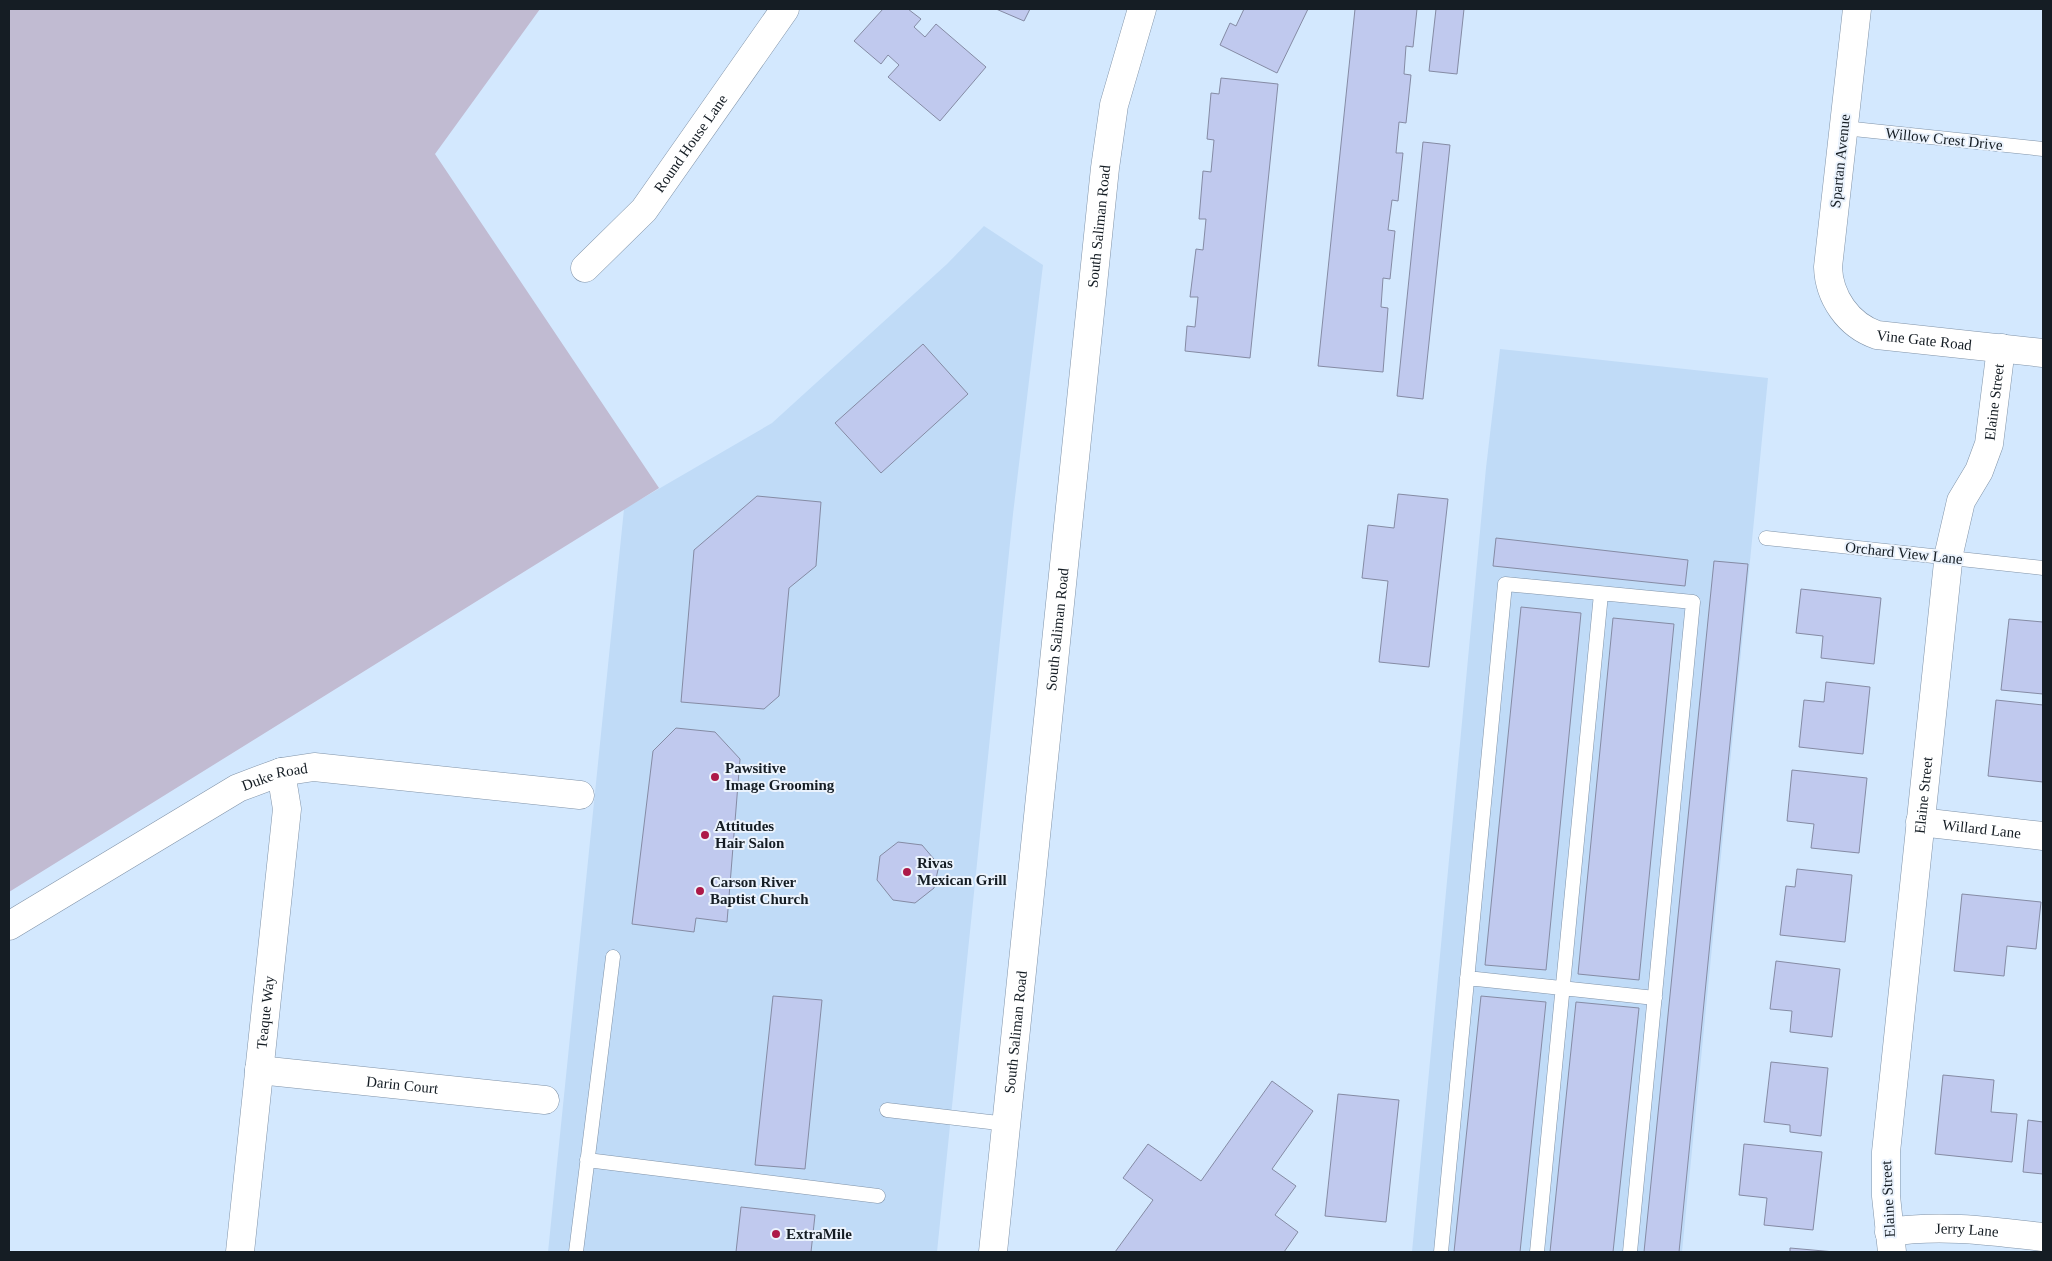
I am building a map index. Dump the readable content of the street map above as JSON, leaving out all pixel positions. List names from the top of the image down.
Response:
{
  "streets": {
    "street": [
      "Round House Lane",
      "Spartan Avenue",
      "South Saliman Road",
      "Vine Gate Road",
      "Elaine Street",
      "Duke Road",
      "Willard Lane",
      "Teaque Way",
      "Darin Court",
      "Jerry Lane"
    ],
    "lane": ["Willow Crest Drive", "Orchard View Lane"]
  },
  "crossings": [
    ["Willow Crest Drive", "Spartan Avenue"],
    ["Spartan Avenue", "Vine Gate Road"],
    ["Vine Gate Road", "Elaine Street"],
    ["Elaine Street", "Orchard View Lane"],
    ["Elaine Street", "Willard Lane"],
    ["Elaine Street", "Jerry Lane"],
    ["Duke Road", "Teaque Way"],
    ["Teaque Way", "Darin Court"]
  ],
  "places": [
    "Pawsitive Image Grooming",
    "Attitudes Hair Salon",
    "Rivas Mexican Grill",
    "Carson River Baptist Church",
    "ExtraMile"
  ]
}
